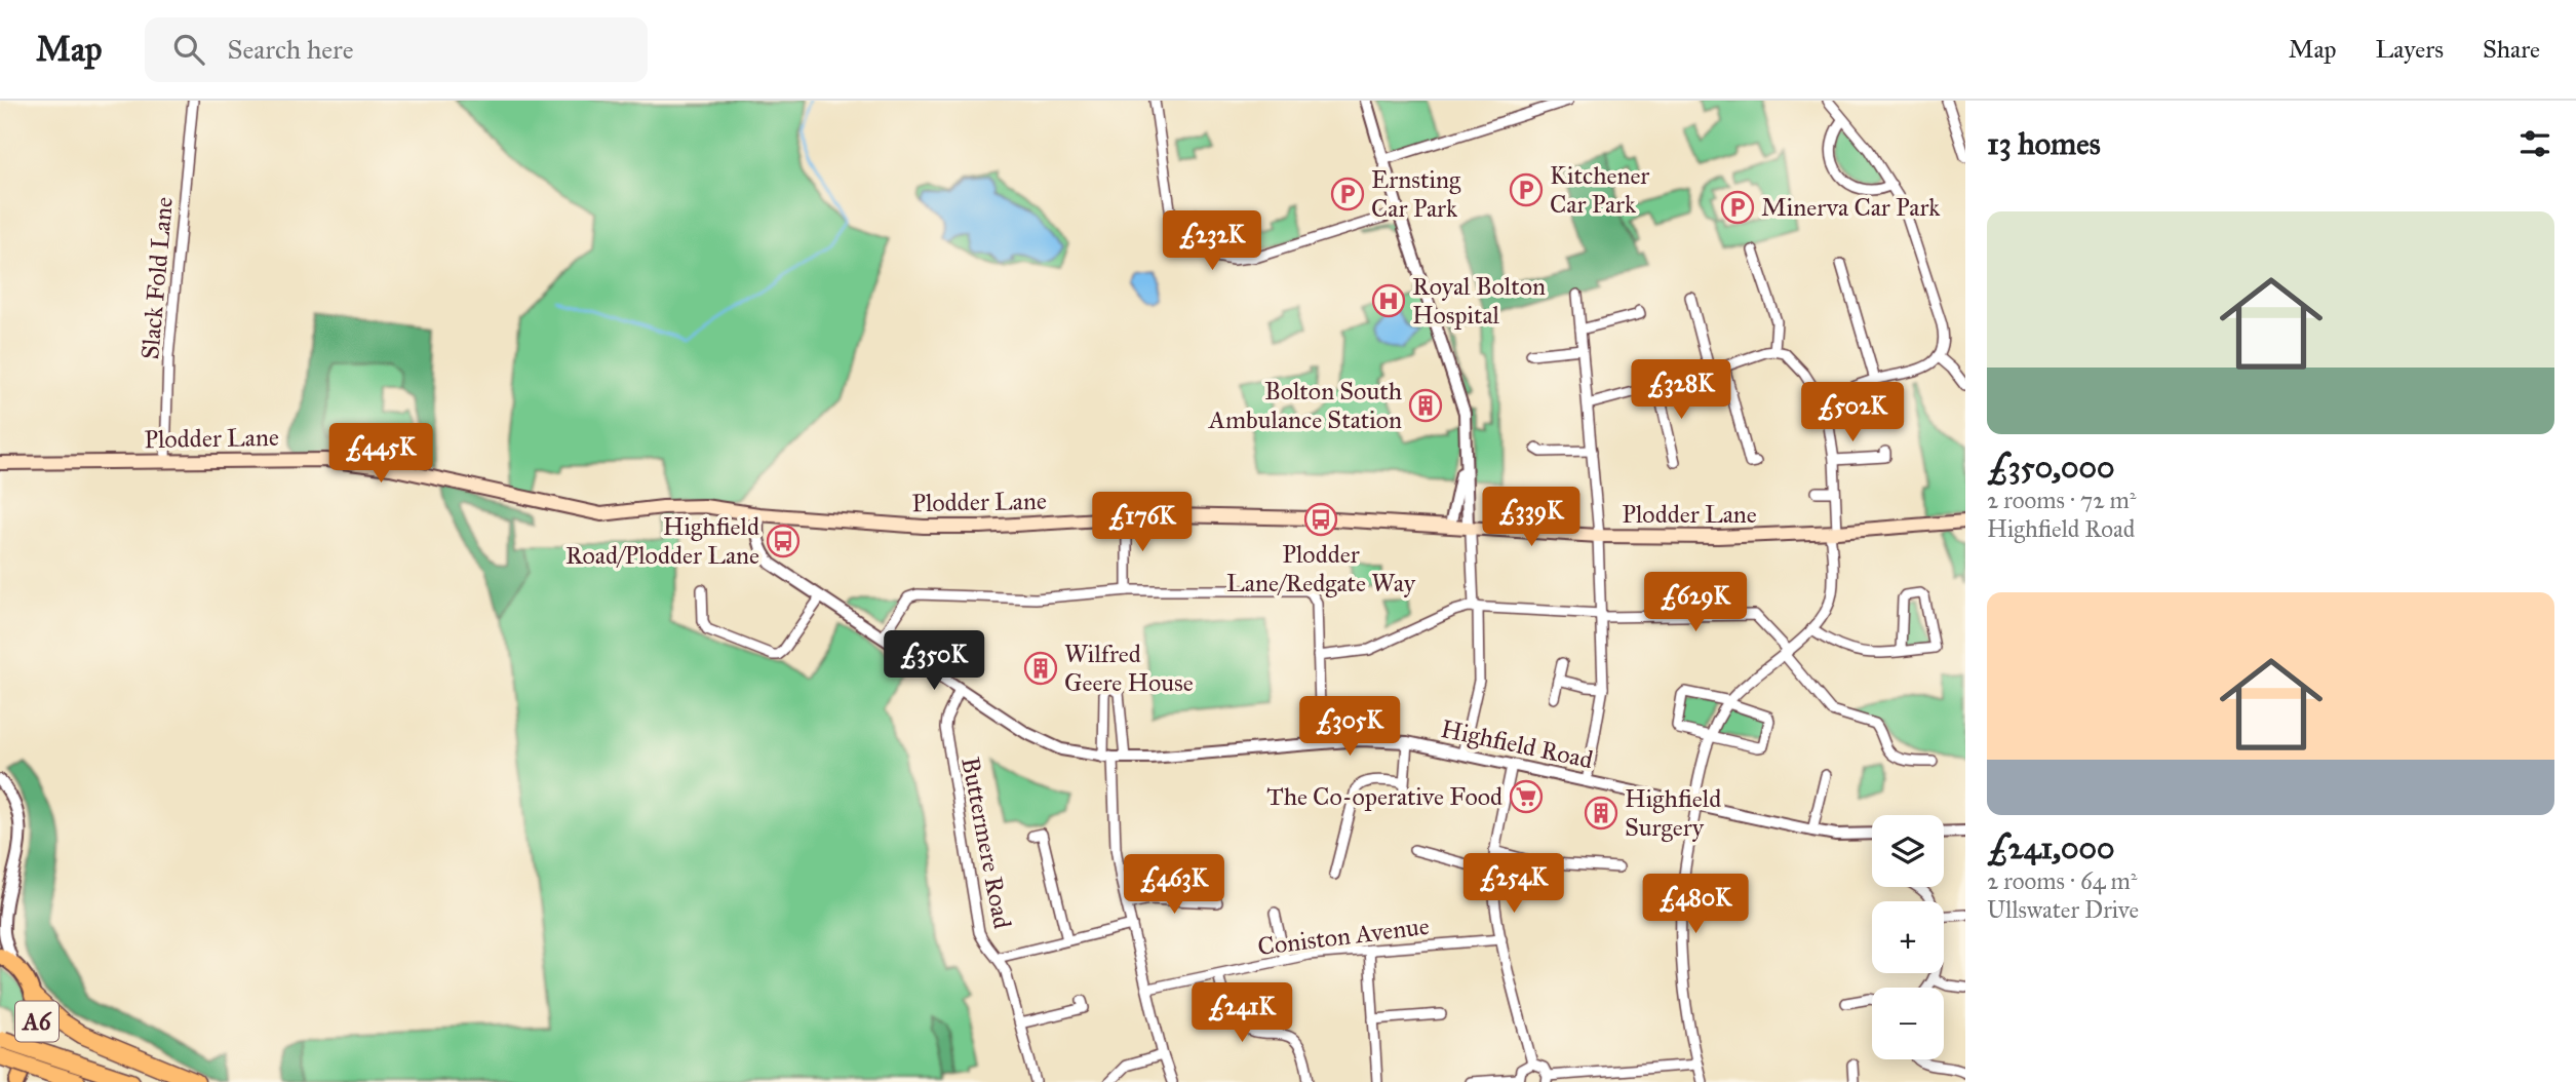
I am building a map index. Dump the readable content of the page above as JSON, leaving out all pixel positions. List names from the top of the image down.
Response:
{
  "streets": {
    "main road": ["Plodder Lane", "A6"],
    "street": [
      "Slack Fold Lane",
      "Highfield Road",
      "Buttermere Road",
      "Coniston Avenue"
    ]
  },
  "crossings": [
    ["Slack Fold Lane", "Plodder Lane"],
    ["Plodder Lane", "Highfield Road"],
    ["Highfield Road", "Buttermere Road"]
  ],
  "places": {
    "parking": ["Kitchener Car Park", "Ernsting Car Park", "Minerva Car Park"],
    "hospital": ["Royal Bolton Hospital"],
    "building": ["Bolton South Ambulance Station", "Wilfred Geere House", "Highfield Surgery"],
    "bus stop": ["Plodder Lane/Redgate Way", "Highfield Road/Plodder Lane"],
    "supermarket": ["The Co-operative Food"]
  },
  "page": {
    "header": "Map",
    "search": "Search here",
    "nav": ["Map", "Layers", "Share"],
    "heading": "13 homes",
    "list": [
      {
        "name": "£350,000",
        "note": "2 rooms · 72 m² · Highfield Road"
      },
      {
        "name": "£241,000",
        "note": "2 rooms · 64 m² · Ullswater Drive"
      }
    ],
    "price": [
      "£232K",
      "£328K",
      "£502K",
      "£445K",
      "£339K",
      "£176K",
      "£629K",
      "£350K",
      "£305K",
      "£254K",
      "£463K",
      "£480K",
      "£241K"
    ],
    "map_buttons": ["+", "−"]
  }
}
